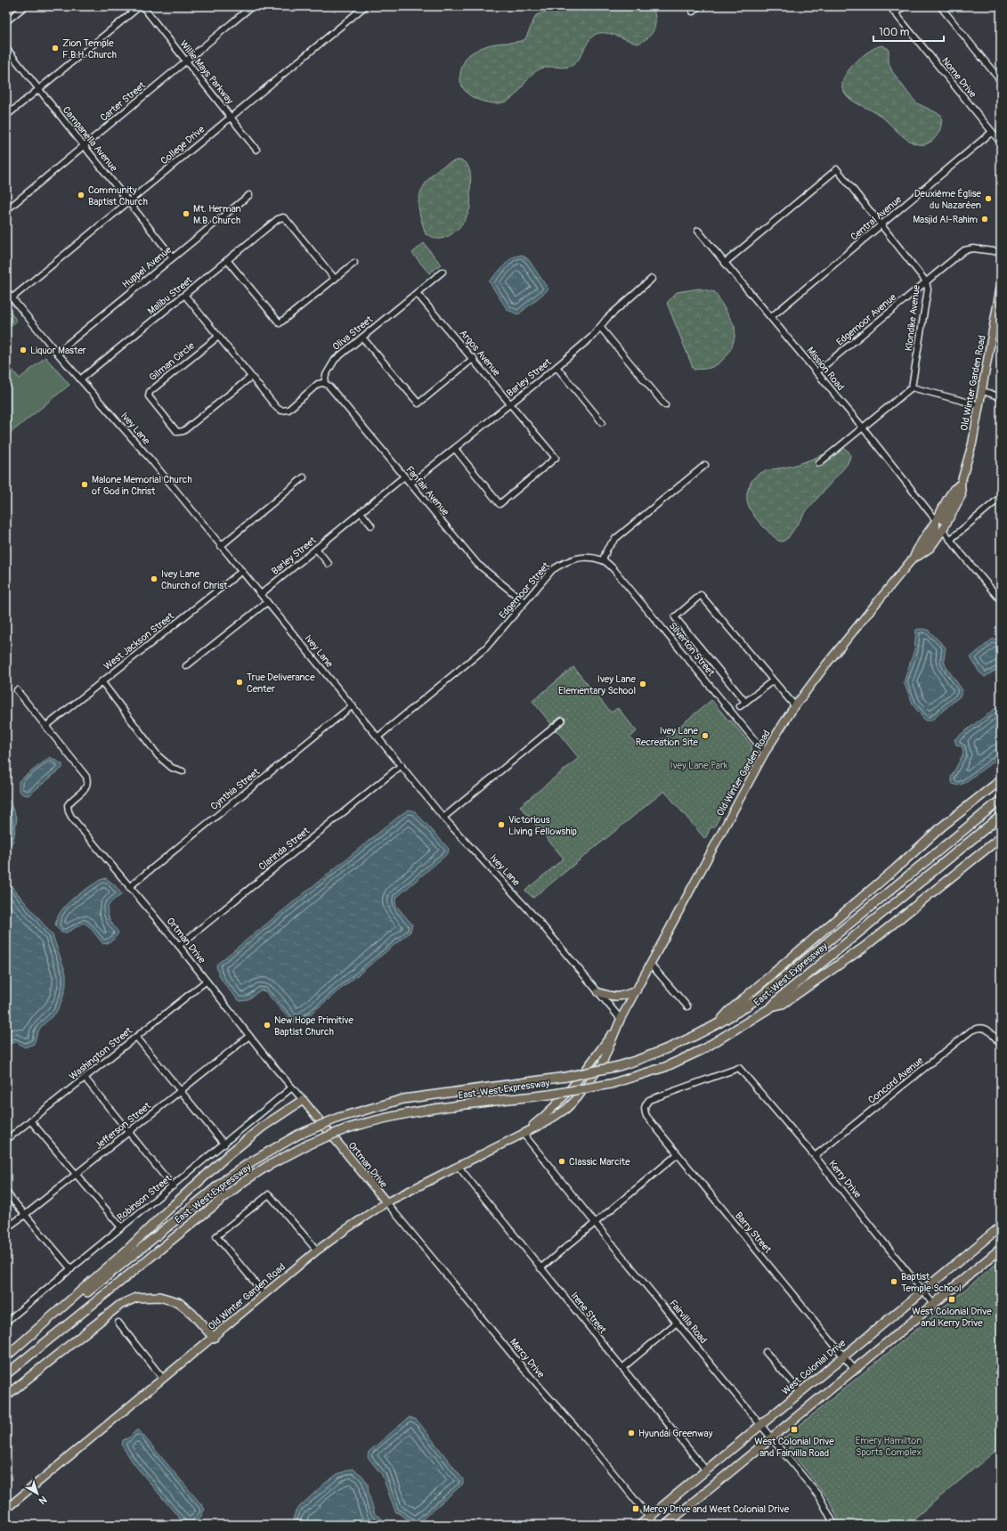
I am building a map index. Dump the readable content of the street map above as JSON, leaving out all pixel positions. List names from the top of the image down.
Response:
{
  "streets": {
    "highway": ["East-West Expressway", "West Colonial Drive"],
    "main road": ["Old Winter Garden Road", "Ortman Drive"],
    "street": [
      "Willie Mays Parkway",
      "Nome Drive",
      "Carter Street",
      "Campanella Avenue",
      "College Drive",
      "Central Avenue",
      "Huppel Avenue",
      "Malibu Street",
      "Klondike Avenue",
      "Edgemoor Avenue",
      "Oliva Street",
      "Argos Avenue",
      "Gilman Circle",
      "Mission Road",
      "Barley Street",
      "Ivey Lane",
      "Fanfair Avenue",
      "Edgemoor Street",
      "West Jackson Street",
      "Silverton Street",
      "Cynthia Street",
      "Clarinda Street",
      "Washington Street",
      "Concord Avenue",
      "Jefferson Street",
      "Kerry Drive",
      "Robinson Street",
      "Barry Street",
      "Irene Street",
      "Fairvilla Road",
      "Mercy Drive"
    ]
  },
  "crossings": [
    ["Willie Mays Parkway", "Carter Street"],
    ["Willie Mays Parkway", "College Drive"],
    ["Nome Drive", "Central Avenue"],
    ["Carter Street", "Campanella Avenue"],
    ["Campanella Avenue", "College Drive"],
    ["Campanella Avenue", "Huppel Avenue"],
    ["College Drive", "Ivey Lane"],
    ["Central Avenue", "Klondike Avenue"],
    ["Central Avenue", "Mission Road"],
    ["Huppel Avenue", "Ivey Lane"],
    ["Malibu Street", "Ivey Lane"],
    ["Klondike Avenue", "Edgemoor Avenue"],
    ["Klondike Avenue", "Mission Road"],
    ["Edgemoor Avenue", "Mission Road"],
    ["Oliva Street", "Argos Avenue"],
    ["Oliva Street", "Fanfair Avenue"],
    ["Argos Avenue", "Barley Street"],
    ["Mission Road", "Old Winter Garden Road"],
    ["Barley Street", "Ivey Lane"],
    ["Barley Street", "Fanfair Avenue"],
    ["Old Winter Garden Road", "Ivey Lane"],
    ["Old Winter Garden Road", "Silverton Street"],
    ["Old Winter Garden Road", "Ortman Drive"],
    ["Old Winter Garden Road", "Irene Street"],
    ["Old Winter Garden Road", "Fairvilla Road"],
    ["Old Winter Garden Road", "Mercy Drive"],
    ["Ivey Lane", "Edgemoor Street"],
    ["Ivey Lane", "West Jackson Street"],
    ["Ivey Lane", "Cynthia Street"],
    ["Ivey Lane", "Clarinda Street"],
    ["Fanfair Avenue", "Edgemoor Street"],
    ["Edgemoor Street", "Silverton Street"],
    ["West Jackson Street", "Ortman Drive"],
    ["Cynthia Street", "Ortman Drive"],
    ["Clarinda Street", "Ortman Drive"],
    ["Ortman Drive", "Washington Street"],
    ["Ortman Drive", "Jefferson Street"],
    ["Ortman Drive", "Robinson Street"],
    ["Ortman Drive", "Mercy Drive"],
    ["Concord Avenue", "Kerry Drive"],
    ["Kerry Drive", "Barry Street"],
    ["Kerry Drive", "West Colonial Drive"],
    ["Barry Street", "West Colonial Drive"],
    ["Irene Street", "West Colonial Drive"],
    ["Fairvilla Road", "West Colonial Drive"],
    ["Mercy Drive", "West Colonial Drive"]
  ],
  "parks": ["Ivey Lane Park", "Emery Hamilton Sports Complex"],
  "places": {
    "other": [
      "Zion Temple F.B.H. Church",
      "Community Baptist Church",
      "Deuxième Église du Nazaréen",
      "Mt. Herman M.B. Church",
      "Masjid Al-Rahim",
      "Liquor Master",
      "Malone Memorial Church of God in Christ",
      "Ivey Lane Church of Christ",
      "True Deliverance Center",
      "Ivey Lane Elementary School",
      "Ivey Lane Recreation Site",
      "Victorious Living Fellowship",
      "New Hope Primitive Baptist Church",
      "Classic Marcite",
      "Baptist Temple School",
      "Hyundai Greenway"
    ],
    "transit": ["West Colonial Drive and Kerry Drive", "West Colonial Drive and Fairvilla Road", "Mercy Drive and West Colonial Drive"]
  },
  "scale_bar": "100 m",
  "north": "bottom right"
}
